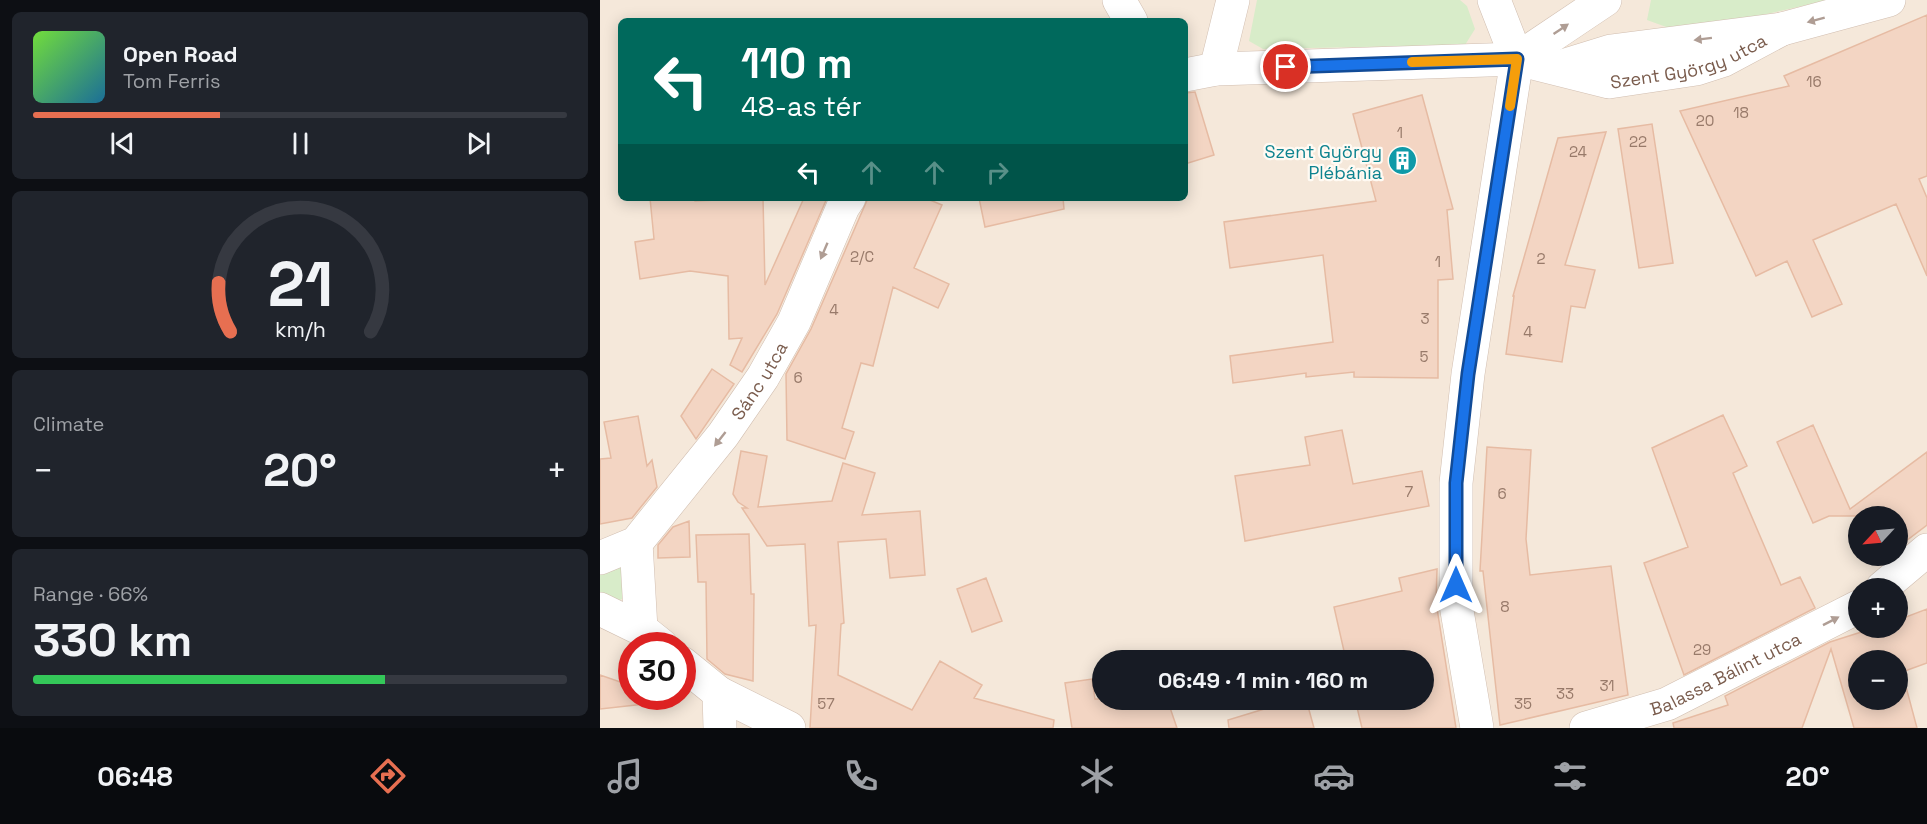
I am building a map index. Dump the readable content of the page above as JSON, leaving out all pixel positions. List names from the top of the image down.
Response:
{
  "streets": {
    "street": ["Szent György utca", "Sánc utca", "Balassa Bálint utca"]
  },
  "one_way": ["Szent György utca", "Sánc utca", "Balassa Bálint utca"],
  "places": {
    "building": ["Szent György Plébánia"]
  },
  "house_numbers": [
    "16",
    "18",
    "20",
    "1",
    "22",
    "24",
    "2/C",
    "2",
    "1",
    "4",
    "3",
    "4",
    "5",
    "6",
    "7",
    "6",
    "8",
    "29",
    "31",
    "33",
    "57",
    "35"
  ],
  "north": "bottom left",
  "page": {
    "turn": ["110 m", "48-as tér"],
    "song": ["Open Road", "Tom Ferris"],
    "tile": [
      "Climate",
      ["Range · 66%", "330 km"]
    ],
    "heat": ["−", "20°", "+"],
    "map_buttons": ["+", "−"],
    "limit": "30",
    "trip": "06:49 · 1 min · 160 m",
    "tabs": ["06:48", "20°"],
    "gauge": ["21", "km/h"]
  }
}
